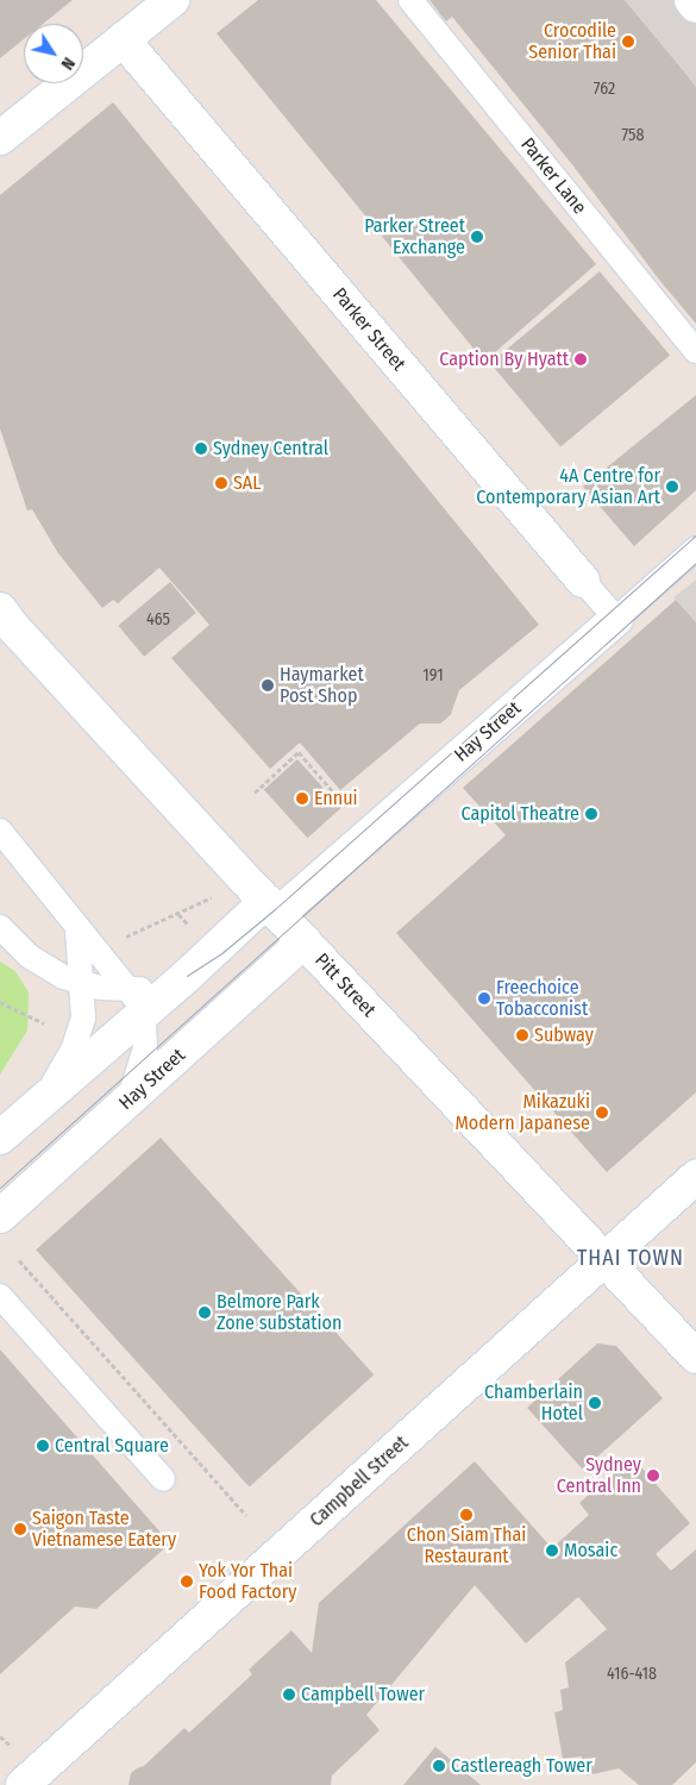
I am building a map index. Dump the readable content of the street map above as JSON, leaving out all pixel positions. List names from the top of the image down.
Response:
{
  "streets": {
    "street": [
      "Parker Street",
      "Hay Street",
      "Pitt Street",
      "Campbell Street"
    ],
    "lane": ["Parker Lane"]
  },
  "crossings": [
    ["Parker Street", "Hay Street"],
    ["Hay Street", "Pitt Street"],
    ["Pitt Street", "Campbell Street"]
  ],
  "districts": ["THAI TOWN"],
  "places": [
    "Crocodile Senior Thai",
    "Parker Street Exchange",
    "Caption By Hyatt",
    "Sydney Central",
    "SAL",
    "4A Centre for Contemporary Asian Art",
    "Haymarket Post Shop",
    "Ennui",
    "Capitol Theatre",
    "Freechoice Tobacconist",
    "Subway",
    "Mikazuki Modern Japanese",
    "Belmore Park Zone substation",
    "Chamberlain Hotel",
    "Central Square",
    "Sydney Central Inn",
    "Chon Siam Thai Restaurant",
    "Saigon Taste Vietnamese Eatery",
    "Mosaic",
    "Yok Yor Thai Food Factory",
    "Campbell Tower",
    "Castlereagh Tower"
  ],
  "house_numbers": [
    "762",
    "758",
    "465",
    "191",
    "416-418"
  ],
  "north": "bottom right"
}
